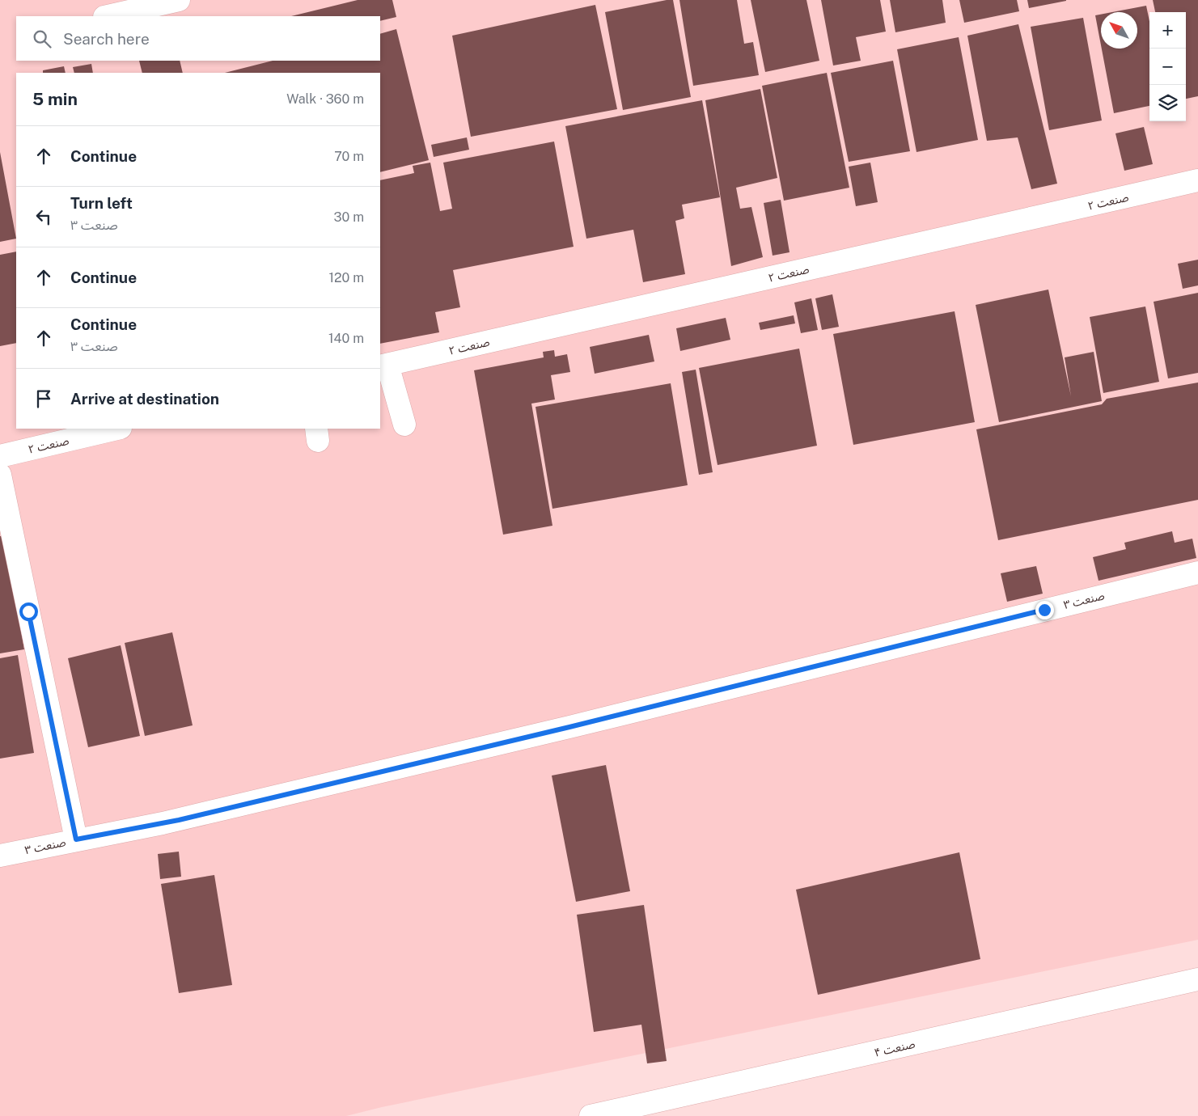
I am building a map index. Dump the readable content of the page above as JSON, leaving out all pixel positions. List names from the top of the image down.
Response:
{
  "streets": {
    "street": ["صنعت ۲", "صنعت ۳", "صنعت ۴"]
  },
  "north": "top left",
  "page": {
    "map_buttons": ["+", "−"],
    "search": "Search here",
    "heading": ["5 min", "Walk · 360 m"],
    "list": [
      ["Continue", "70 m"],
      ["Turn left", "صنعت ۳", "30 m"],
      ["Continue", "120 m"],
      ["Continue", "صنعت ۳", "140 m"],
      "Arrive at destination"
    ]
  }
}
